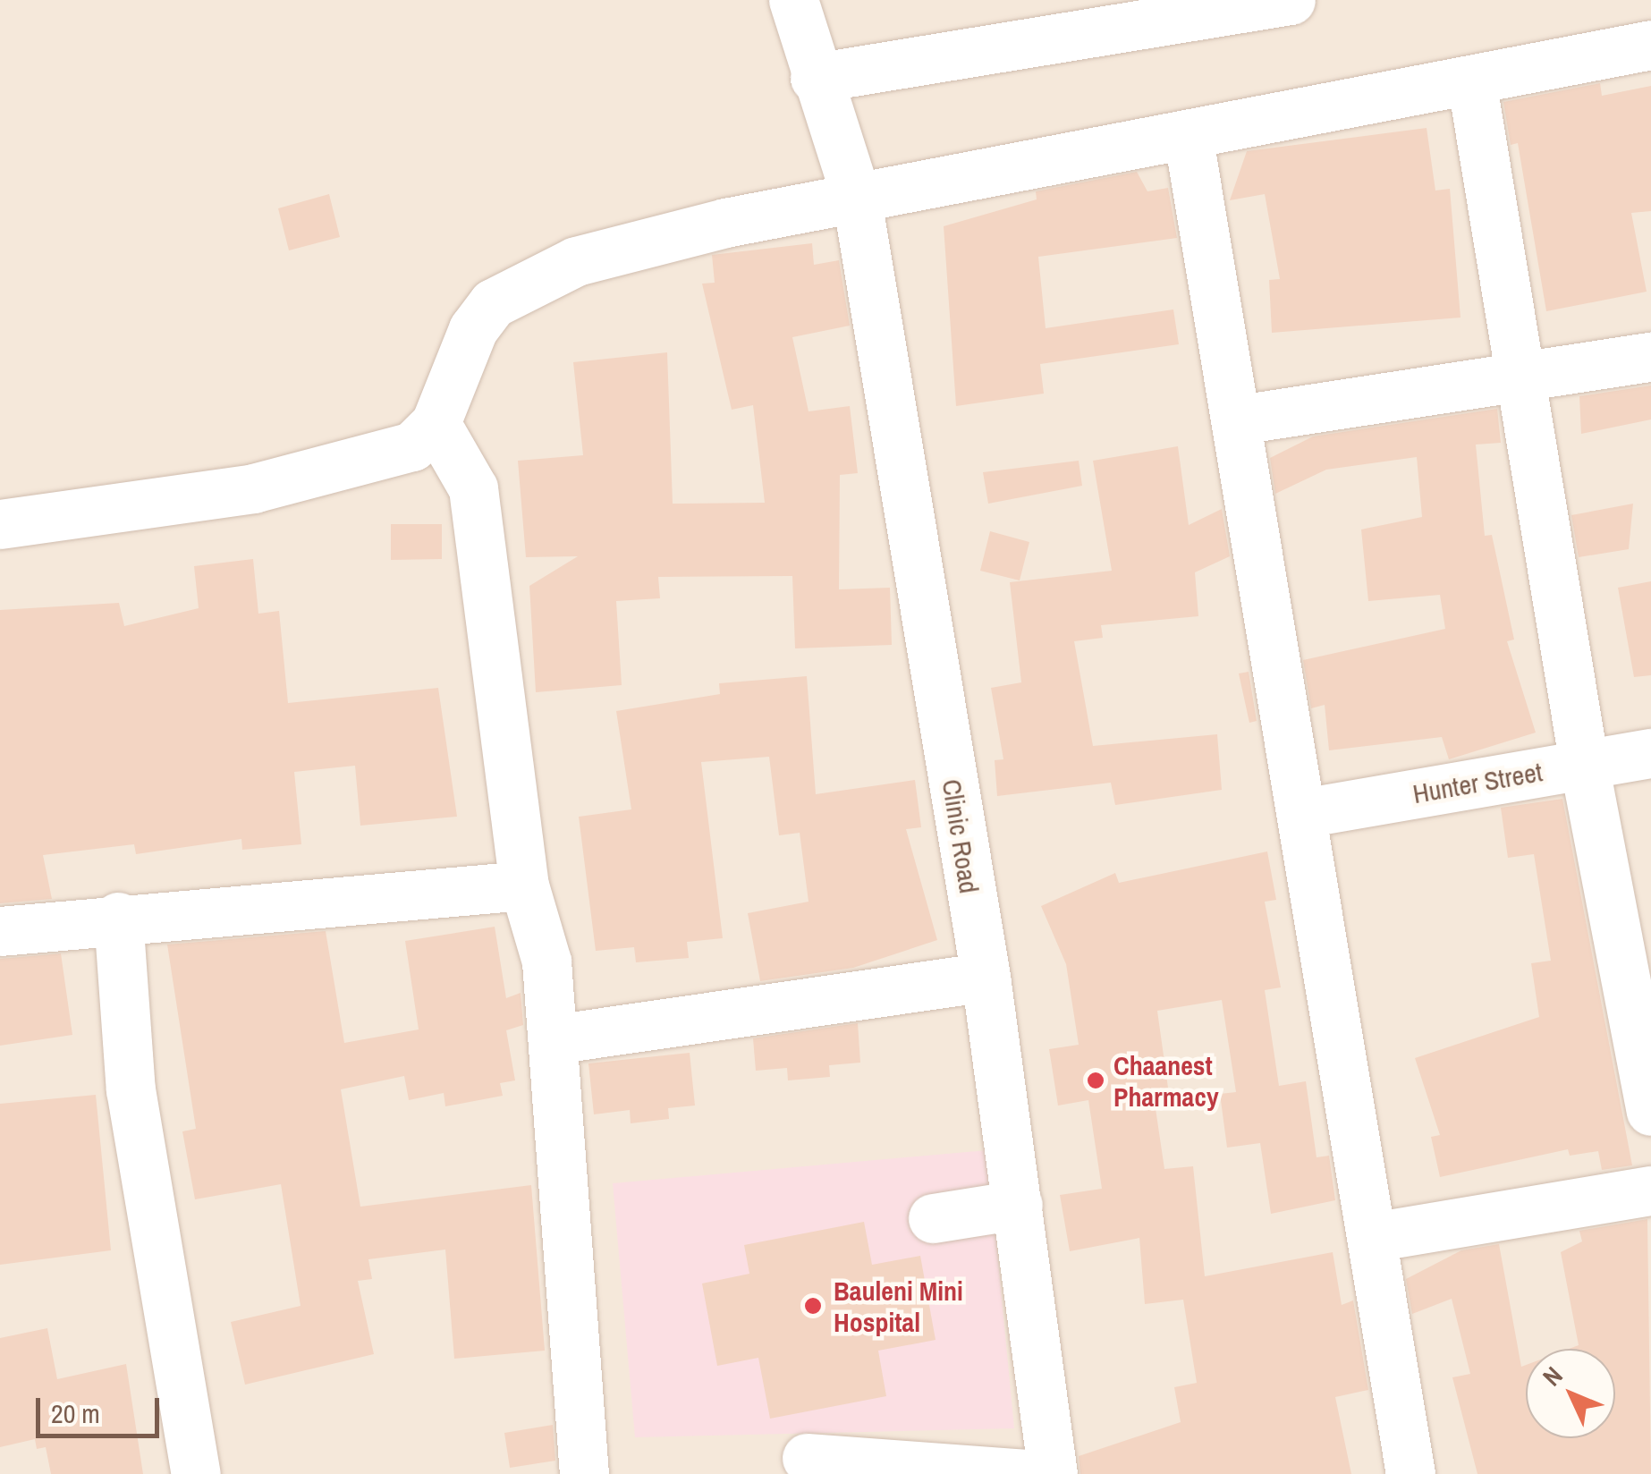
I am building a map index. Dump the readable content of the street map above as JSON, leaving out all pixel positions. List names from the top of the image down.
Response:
{
  "streets": {
    "street": ["Hunter Street", "Clinic Road"]
  },
  "places": ["Chaanest Pharmacy", "Bauleni Mini Hospital"],
  "scale_bar": "20 m",
  "north": "top left"
}
